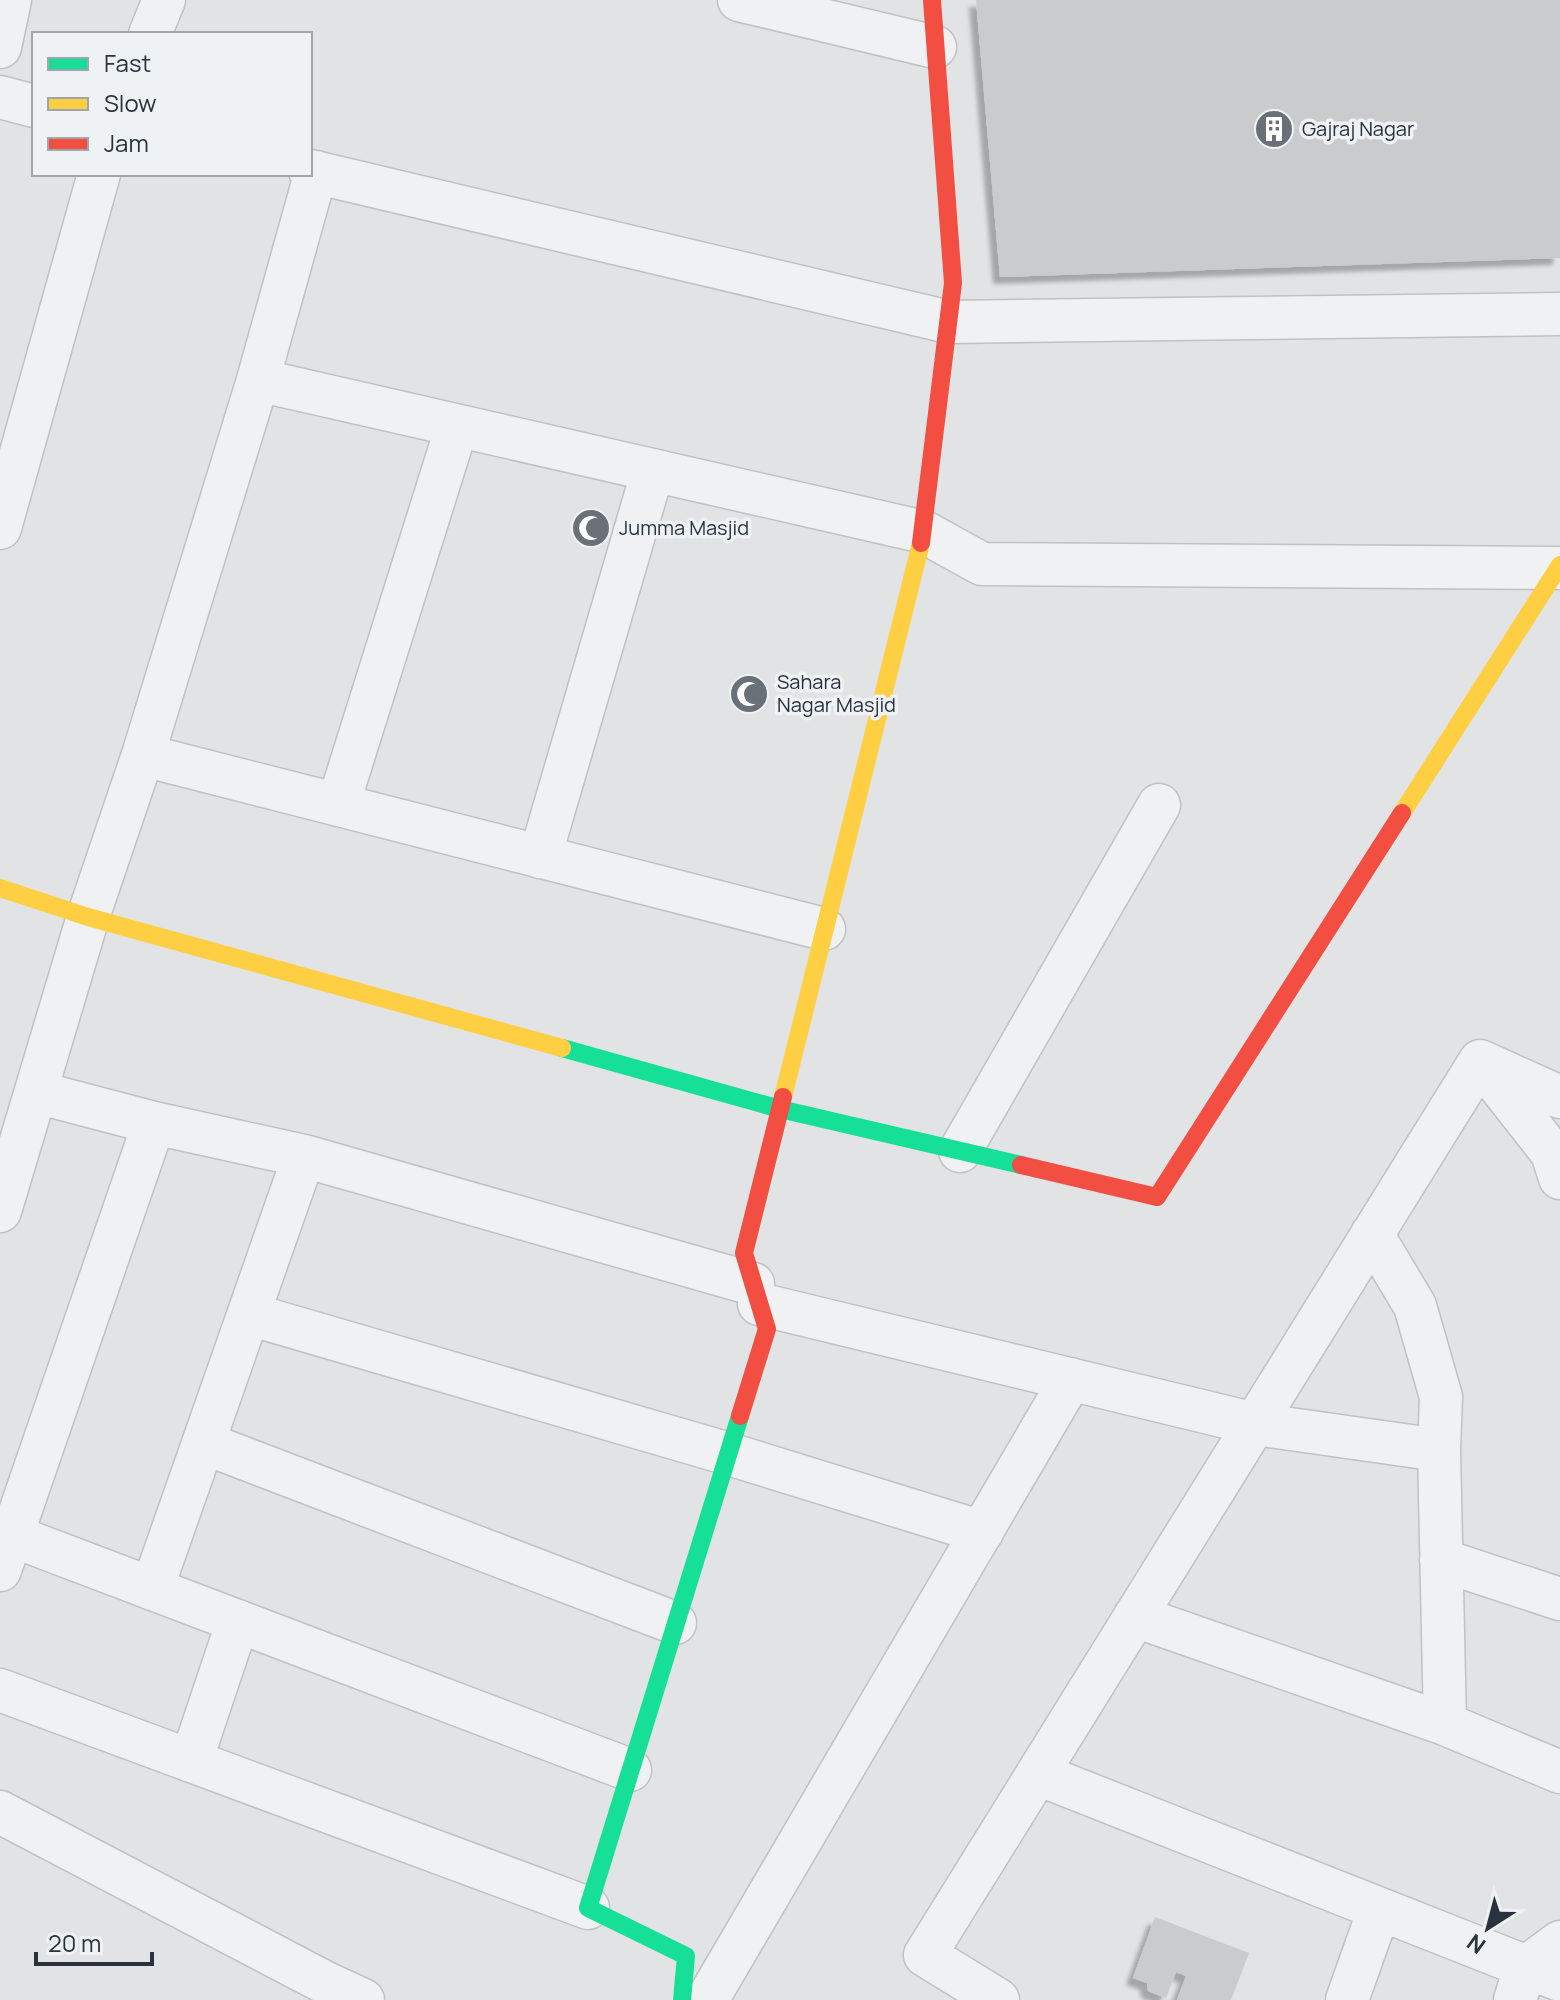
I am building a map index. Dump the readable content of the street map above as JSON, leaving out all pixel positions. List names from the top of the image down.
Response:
{
  "places": {
    "building": ["Gajraj Nagar"],
    "mosque": ["Jumma Masjid", "Sahara Nagar Masjid"]
  },
  "legend": ["Fast", "Slow", "Jam"],
  "scale_bar": "20 m",
  "north": "bottom left"
}
